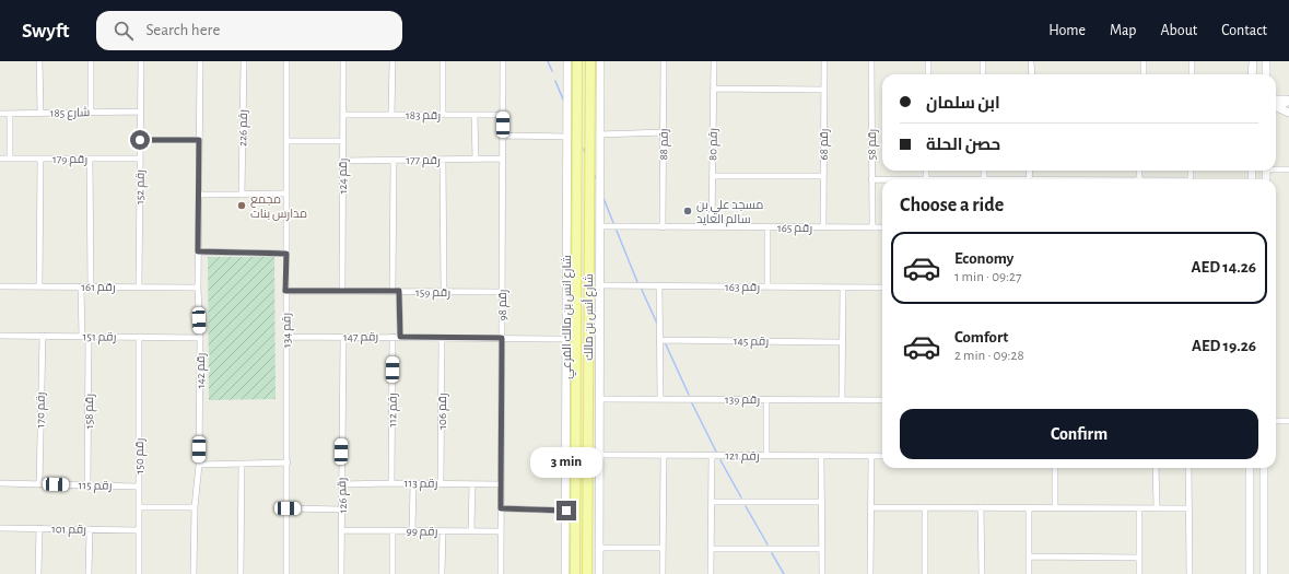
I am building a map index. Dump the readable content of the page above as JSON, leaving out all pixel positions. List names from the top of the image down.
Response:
{
  "streets": {
    "main road": ["شارع أنس بن مالك"],
    "street": [
      "شارع 185",
      "رقم 183",
      "رقم 226",
      "رقم 88",
      "رقم 80",
      "رقم 68",
      "رقم 58",
      "رقم 179",
      "رقم 177",
      "رقم 124",
      "رقم 152",
      "رقم 165",
      "رقم 161",
      "رقم 163",
      "رقم 159",
      "رقم 98",
      "شارع انس بن مالك الفرعي",
      "رقم 134",
      "رقم 151",
      "رقم 147",
      "رقم 145",
      "رقم 142",
      "رقم 139",
      "رقم 170",
      "رقم 112",
      "رقم 158",
      "رقم 106",
      "رقم 150",
      "رقم 121",
      "رقم 113",
      "رقم 115",
      "رقم 126",
      "رقم 101",
      "رقم 99"
    ]
  },
  "crossings": [
    ["شارع 185", "رقم 152"],
    ["رقم 183", "رقم 124"],
    ["رقم 183", "رقم 98"],
    ["رقم 88", "رقم 165"],
    ["رقم 80", "رقم 165"],
    ["رقم 68", "رقم 165"],
    ["رقم 58", "رقم 165"],
    ["رقم 179", "رقم 152"],
    ["رقم 177", "رقم 124"],
    ["رقم 177", "رقم 98"],
    ["رقم 124", "رقم 159"],
    ["رقم 152", "رقم 161"],
    ["رقم 161", "رقم 142"],
    ["رقم 161", "رقم 158"],
    ["رقم 159", "رقم 98"],
    ["رقم 159", "رقم 134"],
    ["رقم 98", "رقم 147"],
    ["رقم 98", "رقم 113"],
    ["رقم 98", "رقم 99"],
    ["شارع انس بن مالك الفرعي", "رقم 147"],
    ["رقم 134", "رقم 147"],
    ["رقم 151", "رقم 142"],
    ["رقم 151", "رقم 170"],
    ["رقم 151", "رقم 158"],
    ["رقم 151", "رقم 150"],
    ["رقم 147", "رقم 112"],
    ["رقم 147", "رقم 106"],
    ["رقم 147", "رقم 126"],
    ["رقم 170", "رقم 115"],
    ["رقم 112", "رقم 113"],
    ["رقم 158", "رقم 115"],
    ["رقم 106", "رقم 113"],
    ["رقم 150", "رقم 115"],
    ["رقم 150", "رقم 101"],
    ["رقم 113", "رقم 126"],
    ["رقم 126", "رقم 99"]
  ],
  "places": ["مجمع مدارس بنات", "مسجد علي بن سالم العايد"],
  "page": {
    "header": "Swyft",
    "search": "Search here",
    "nav": [
      "Home",
      "Map",
      "About",
      "Contact"
    ],
    "banner": ["ابن سلمان", "حصن الحلة"],
    "heading": "Choose a ride",
    "list": [
      {
        "name": "Economy",
        "note": "1 min · 09:27",
        "value": "AED 14.26"
      },
      {
        "name": "Comfort",
        "note": "2 min · 09:28",
        "value": "AED 19.26"
      }
    ],
    "buttons": "Confirm",
    "bubble": "3 min"
  }
}
